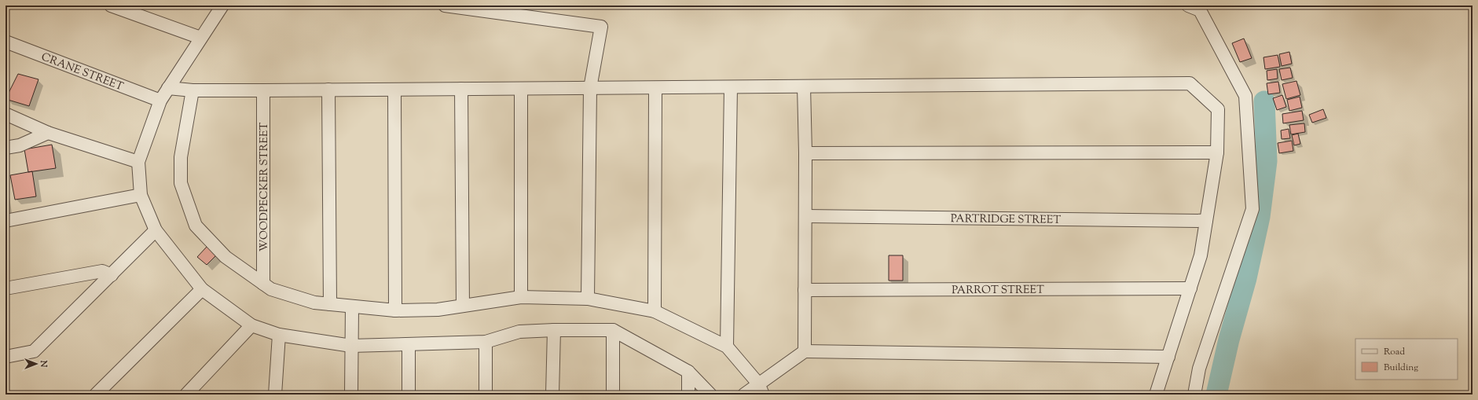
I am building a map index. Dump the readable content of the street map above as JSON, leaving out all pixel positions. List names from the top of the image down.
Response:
{
  "streets": {
    "street": [
      "CRANE STREET",
      "WOODPECKER STREET",
      "PARTRIDGE STREET",
      "PARROT STREET"
    ]
  },
  "legend": ["Road", "Building"],
  "north": "right"
}
